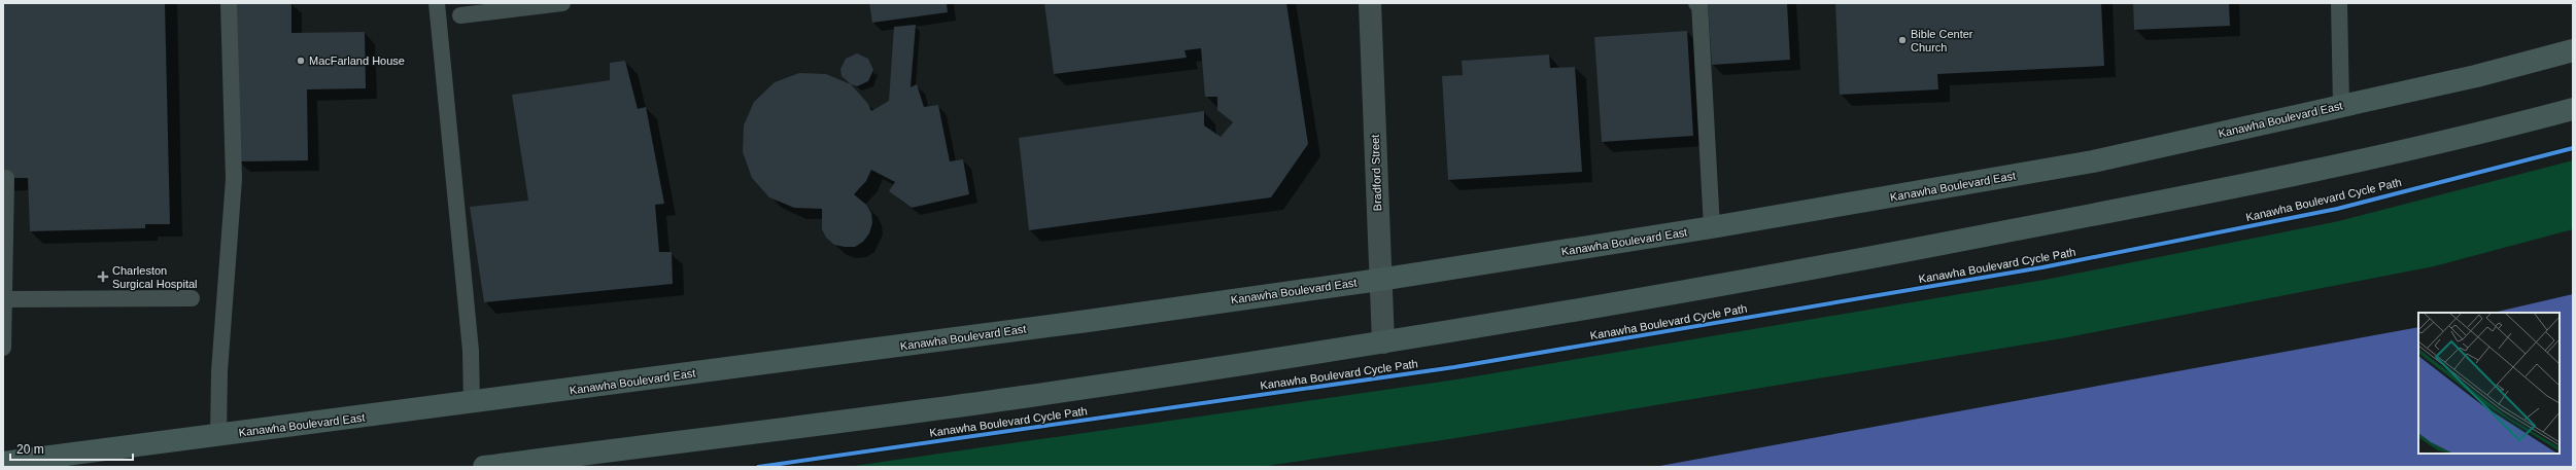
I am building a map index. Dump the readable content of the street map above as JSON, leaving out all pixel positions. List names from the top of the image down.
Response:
{
  "streets": {
    "main road": ["Kanawha Boulevard East"],
    "street": ["Bradford Street"],
    "cycle path": ["Kanawha Boulevard Cycle Path"]
  },
  "crossings": [
    ["Kanawha Boulevard East", "Bradford Street"]
  ],
  "places": {
    "other": ["Bible Center Church", "MacFarland House"],
    "health": ["Charleston Surgical Hospital"]
  },
  "scale_bar": "20 m"
}
